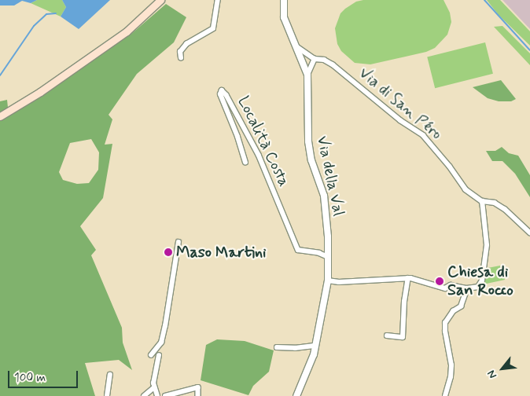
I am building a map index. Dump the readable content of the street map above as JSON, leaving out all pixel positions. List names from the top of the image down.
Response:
{
  "streets": {
    "street": ["Via di San Péro", "Località Costa", "Via della Val"]
  },
  "crossings": [
    ["Via di San Péro", "Via della Val"],
    ["Località Costa", "Via della Val"]
  ],
  "places": ["Maso Martini", "Chiesa di San Rocco"],
  "scale_bar": "100 m",
  "north": "bottom left"
}
